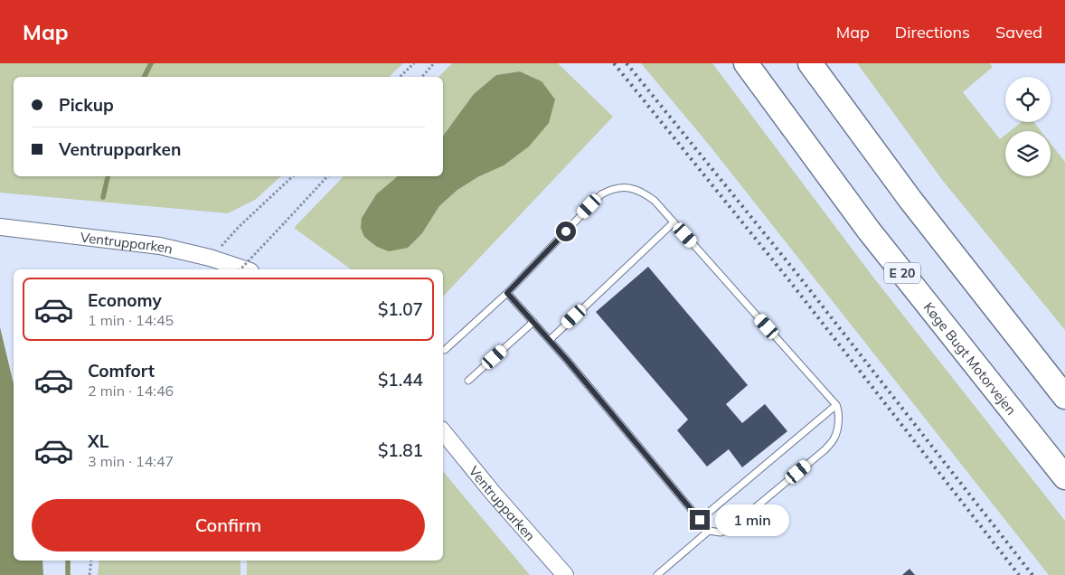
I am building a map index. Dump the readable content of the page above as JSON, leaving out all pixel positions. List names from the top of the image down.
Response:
{
  "streets": {
    "highway": ["E 20", "Køge Bugt Motorvejen"],
    "street": ["Ventrupparken"]
  },
  "page": {
    "header": "Map",
    "nav": ["Map", "Directions", "Saved"],
    "banner": ["Pickup", "Ventrupparken"],
    "list": [
      {
        "name": "Economy",
        "note": "1 min · 14:45",
        "value": "$1.07"
      },
      {
        "name": "Comfort",
        "note": "2 min · 14:46",
        "value": "$1.44"
      },
      {
        "name": "XL",
        "note": "3 min · 14:47",
        "value": "$1.81"
      }
    ],
    "buttons": "Confirm",
    "bubble": "1 min"
  }
}
